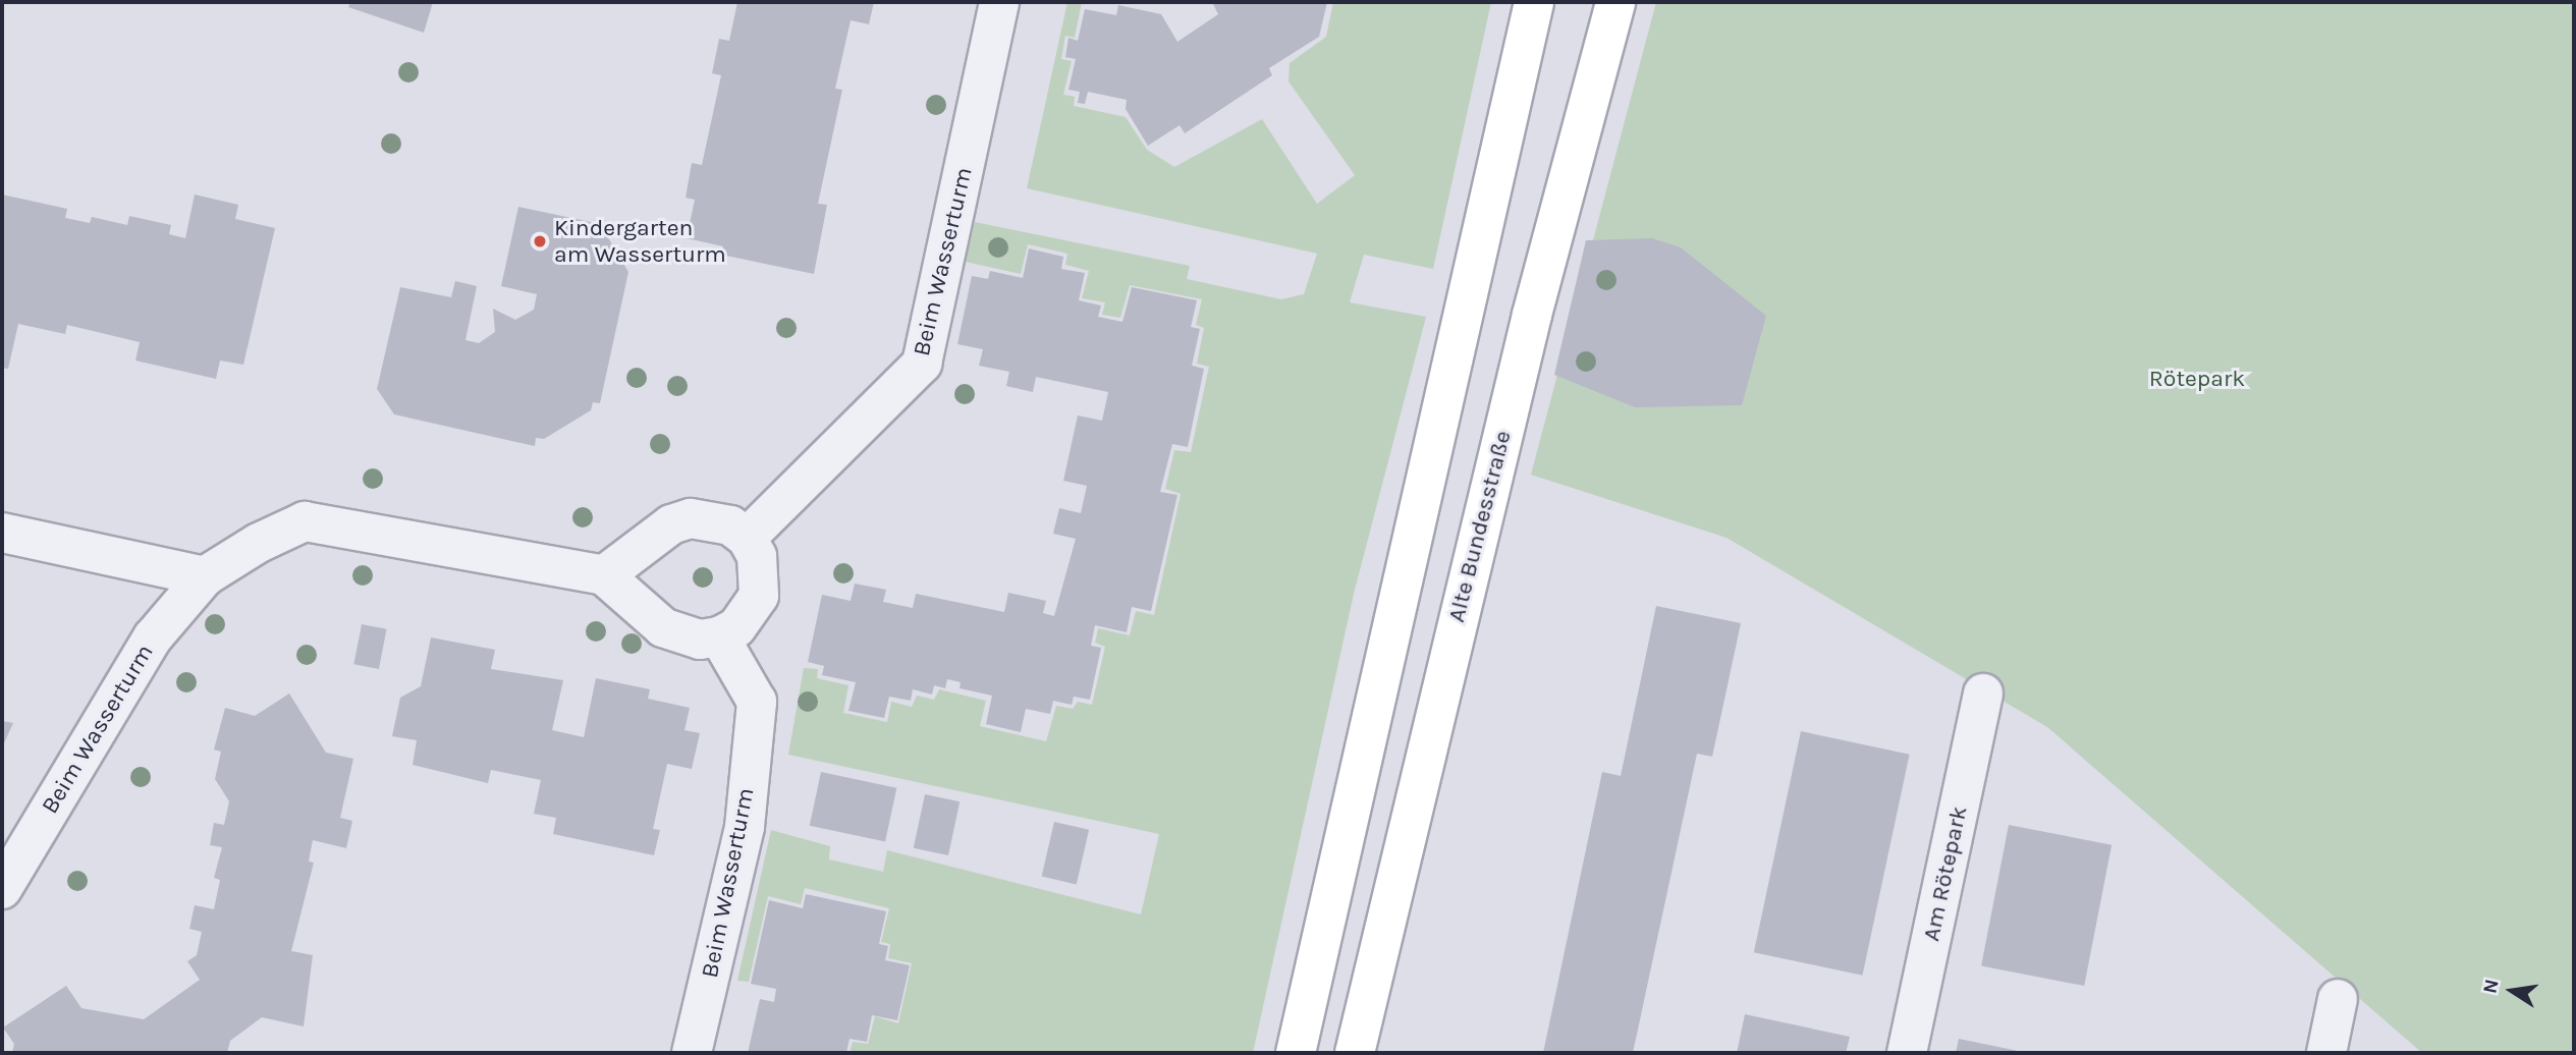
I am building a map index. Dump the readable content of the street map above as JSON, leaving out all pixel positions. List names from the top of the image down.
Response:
{
  "streets": {
    "main road": ["Alte Bundesstraße"],
    "street": ["Beim Wasserturm", "Am Rötepark"]
  },
  "parks": ["Rötepark"],
  "places": ["Kindergarten am Wasserturm"],
  "north": "left"
}
